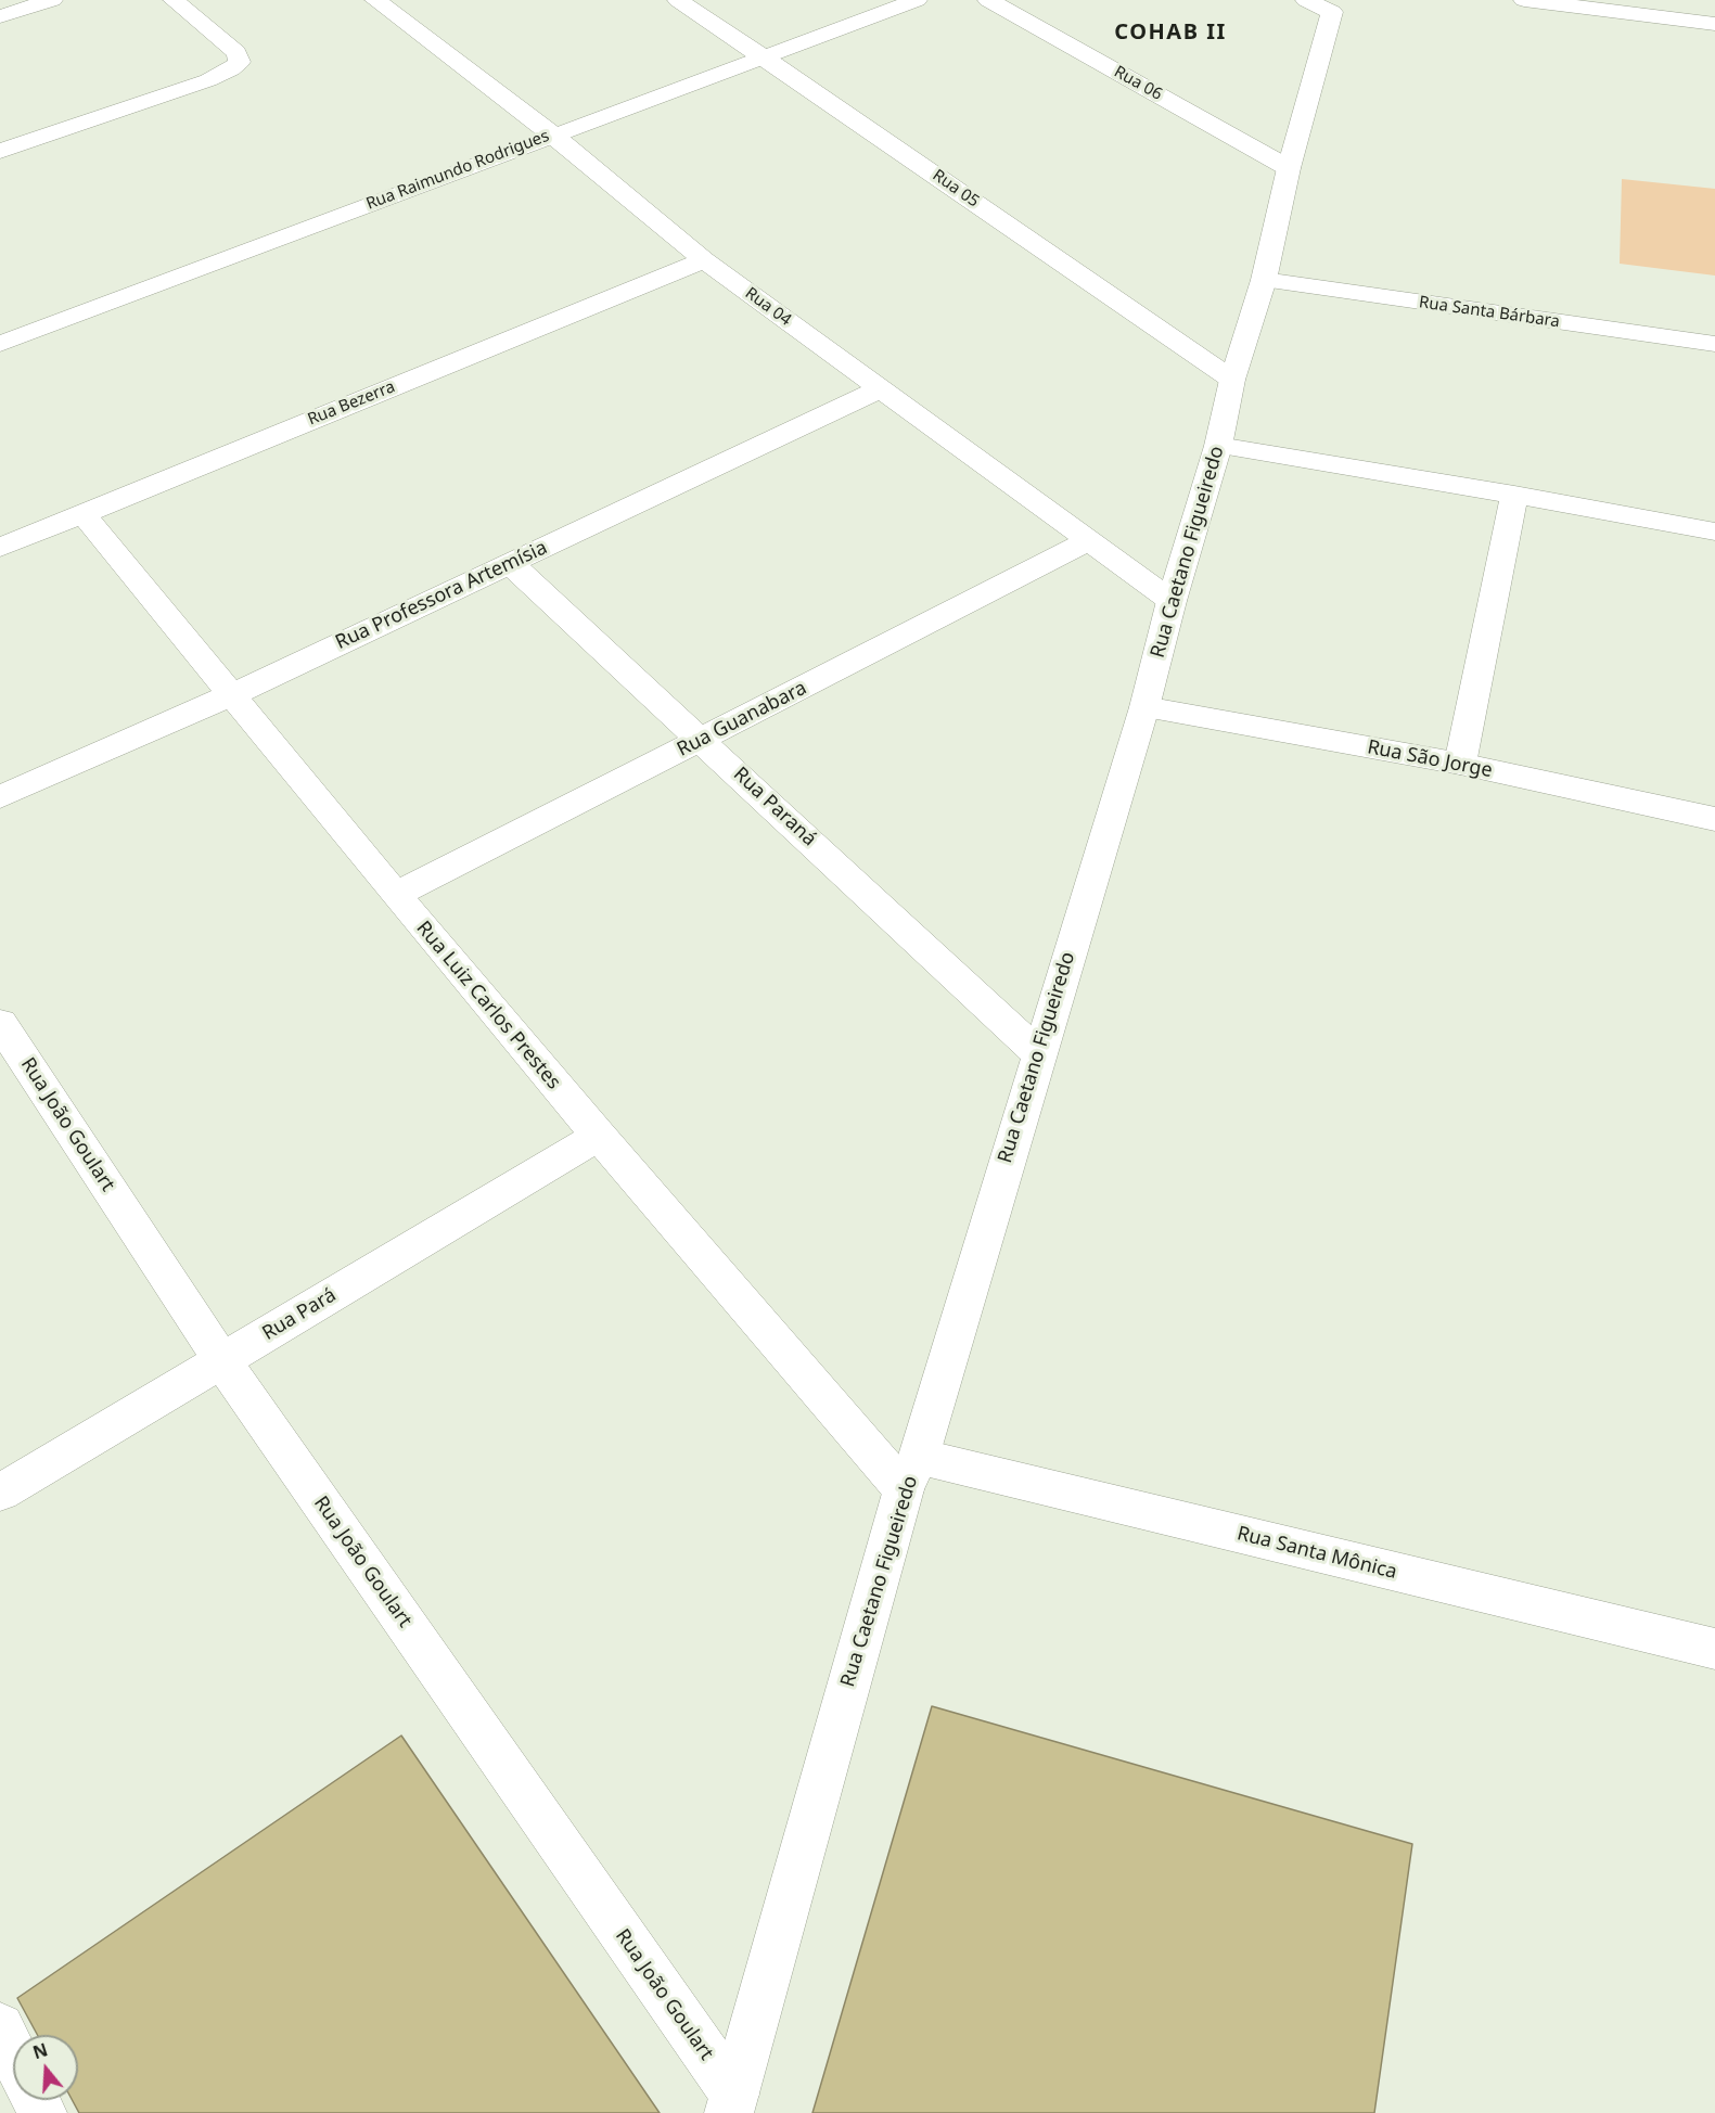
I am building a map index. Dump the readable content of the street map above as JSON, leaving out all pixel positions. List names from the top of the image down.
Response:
{
  "streets": {
    "street": [
      "Rua 06",
      "Rua Raimundo Rodrigues",
      "Rua 05",
      "Rua 04",
      "Rua Santa Bárbara",
      "Rua Bezerra",
      "Rua Caetano Figueiredo",
      "Rua Professora Artemísia",
      "Rua Guanabara",
      "Rua São Jorge",
      "Rua Paraná",
      "Rua Luiz Carlos Prestes",
      "Rua João Goulart",
      "Rua Pará",
      "Rua Santa Mônica"
    ]
  },
  "crossings": [
    ["Rua 06", "Rua Caetano Figueiredo"],
    ["Rua Raimundo Rodrigues", "Rua 05"],
    ["Rua Raimundo Rodrigues", "Rua 04"],
    ["Rua 05", "Rua Caetano Figueiredo"],
    ["Rua 04", "Rua Bezerra"],
    ["Rua 04", "Rua Caetano Figueiredo"],
    ["Rua 04", "Rua Professora Artemísia"],
    ["Rua 04", "Rua Guanabara"],
    ["Rua Santa Bárbara", "Rua Caetano Figueiredo"],
    ["Rua Bezerra", "Rua Luiz Carlos Prestes"],
    ["Rua Caetano Figueiredo", "Rua São Jorge"],
    ["Rua Caetano Figueiredo", "Rua Paraná"],
    ["Rua Caetano Figueiredo", "Rua Luiz Carlos Prestes"],
    ["Rua Caetano Figueiredo", "Rua João Goulart"],
    ["Rua Caetano Figueiredo", "Rua Santa Mônica"],
    ["Rua Professora Artemísia", "Rua Paraná"],
    ["Rua Professora Artemísia", "Rua Luiz Carlos Prestes"],
    ["Rua Guanabara", "Rua Paraná"],
    ["Rua Guanabara", "Rua Luiz Carlos Prestes"],
    ["Rua Luiz Carlos Prestes", "Rua Pará"],
    ["Rua Luiz Carlos Prestes", "Rua Santa Mônica"],
    ["Rua João Goulart", "Rua Pará"]
  ],
  "districts": ["COHAB II"],
  "north": "top"
}
